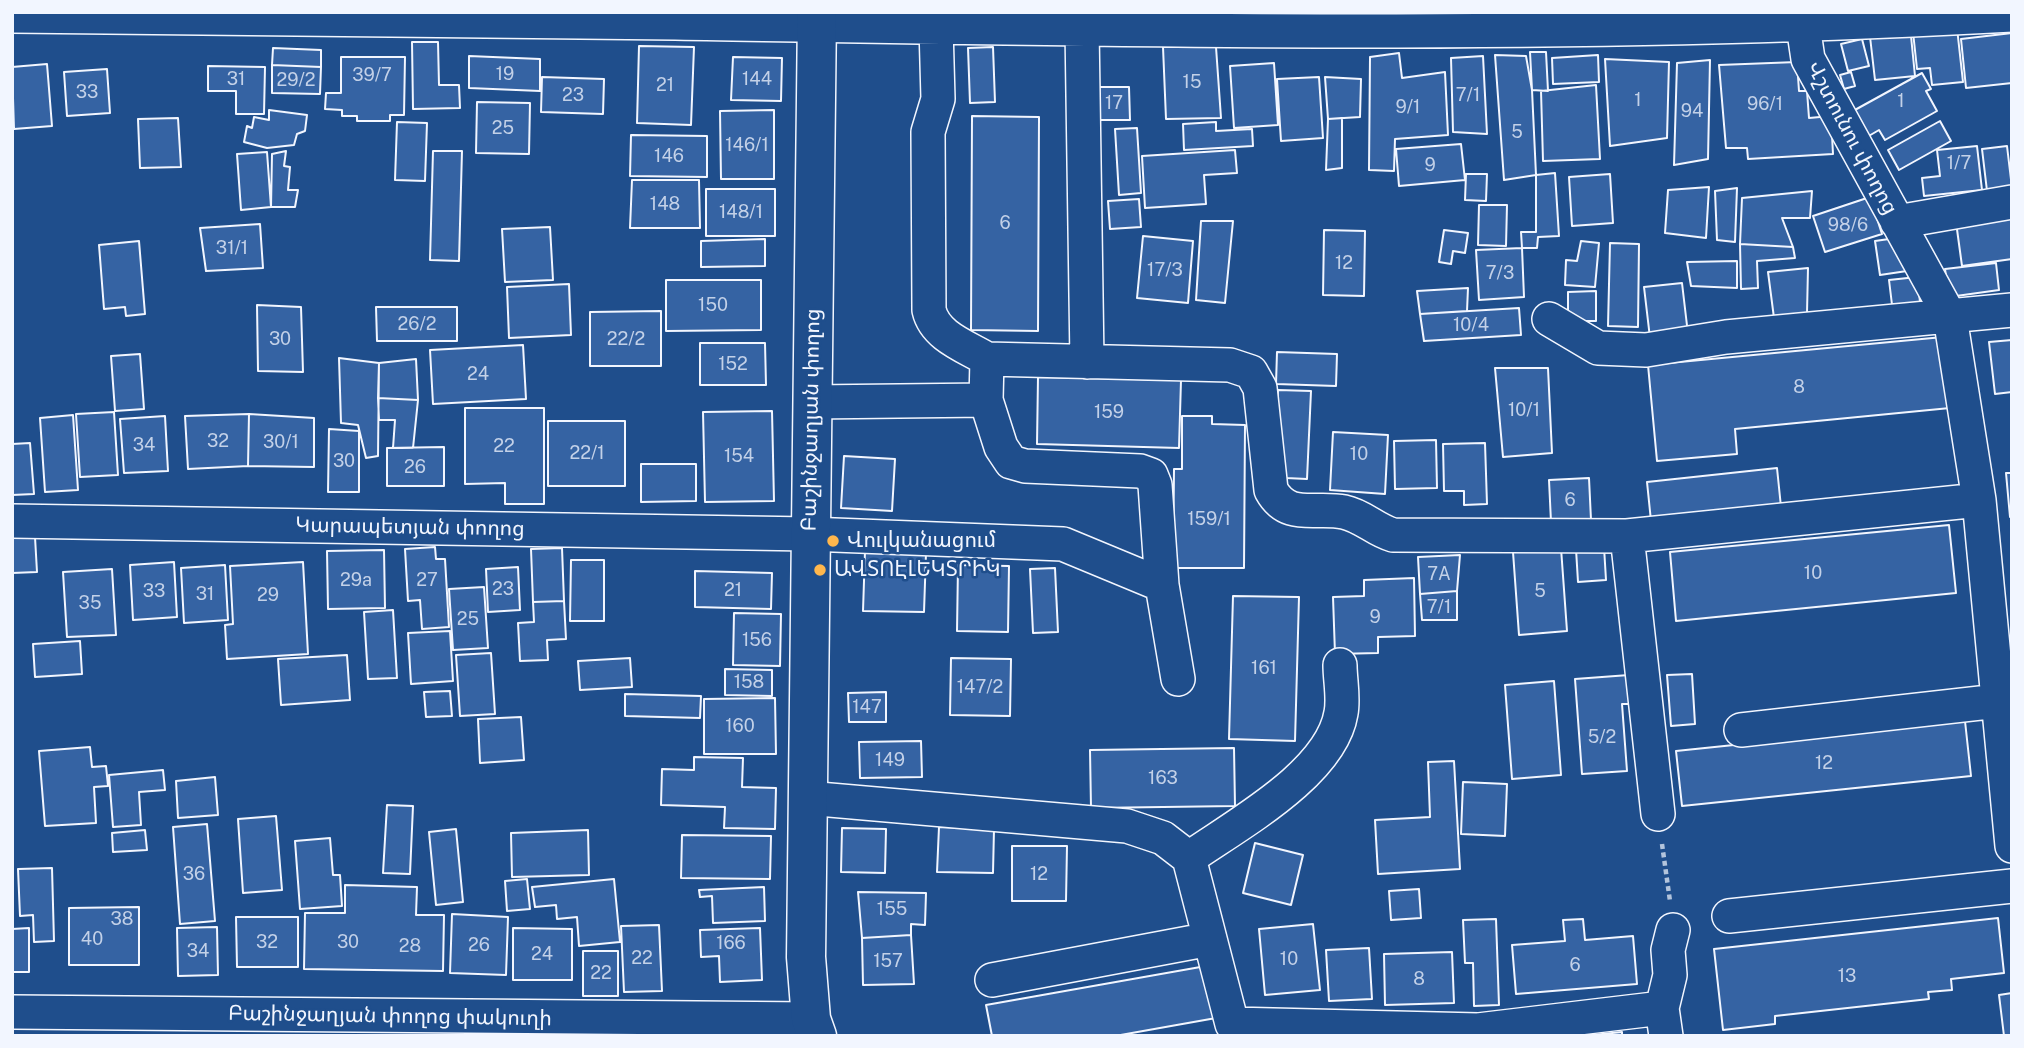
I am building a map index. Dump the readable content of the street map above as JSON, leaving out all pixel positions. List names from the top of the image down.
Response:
{
  "streets": {
    "main road": ["Բաշինջաղյան փողոց"],
    "street": ["Վշտունու փողոց", "Կարապետյան փողոց", "Բաշինջաղյան փողոց փակուղի"]
  },
  "crossings": [
    ["Բաշինջաղյան փողոց", "Կարապետյան փողոց"],
    ["Բաշինջաղյան փողոց", "Բաշինջաղյան փողոց փակուղի"]
  ],
  "places": ["Վուլկանացում", "ԱՎՏՈԷԼԵԿՏՐԻԿ"],
  "house_numbers": [
    "19",
    "39/7",
    "31",
    "144",
    "29/2",
    "15",
    "21",
    "33",
    "23",
    "7/1",
    "1",
    "1",
    "17",
    "96/1",
    "9/1",
    "94",
    "25",
    "5",
    "146/1",
    "146",
    "1/7",
    "9",
    "148",
    "148/1",
    "6",
    "98/6",
    "31/1",
    "12",
    "17/3",
    "7/3",
    "150",
    "26/2",
    "10/4",
    "30",
    "22/2",
    "152",
    "24",
    "8",
    "10/1",
    "159",
    "32",
    "30/1",
    "34",
    "22",
    "22/1",
    "10",
    "154",
    "30",
    "26",
    "6",
    "159/1",
    "10",
    "7A",
    "29a",
    "27",
    "23",
    "21",
    "33",
    "5",
    "31",
    "29",
    "35",
    "7/1",
    "9",
    "25",
    "156",
    "161",
    "158",
    "147/2",
    "147",
    "160",
    "5/2",
    "149",
    "12",
    "163",
    "36",
    "12",
    "155",
    "38",
    "40",
    "32",
    "30",
    "166",
    "26",
    "28",
    "34",
    "24",
    "22",
    "10",
    "157",
    "6",
    "22",
    "13",
    "8"
  ]
}
